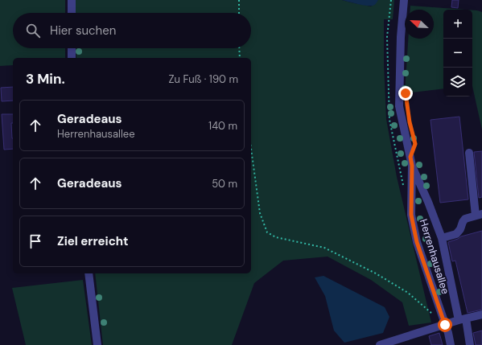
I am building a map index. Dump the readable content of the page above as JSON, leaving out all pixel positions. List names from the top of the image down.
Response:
{
  "streets": {
    "street": ["Herrenhausallee"]
  },
  "north": "top left",
  "page": {
    "map_buttons": ["+", "−"],
    "search": "Hier suchen",
    "heading": ["3 Min.", "Zu Fuß · 190 m"],
    "list": [
      ["Geradeaus", "Herrenhausallee", "140 m"],
      ["Geradeaus", "50 m"],
      "Ziel erreicht"
    ]
  }
}
